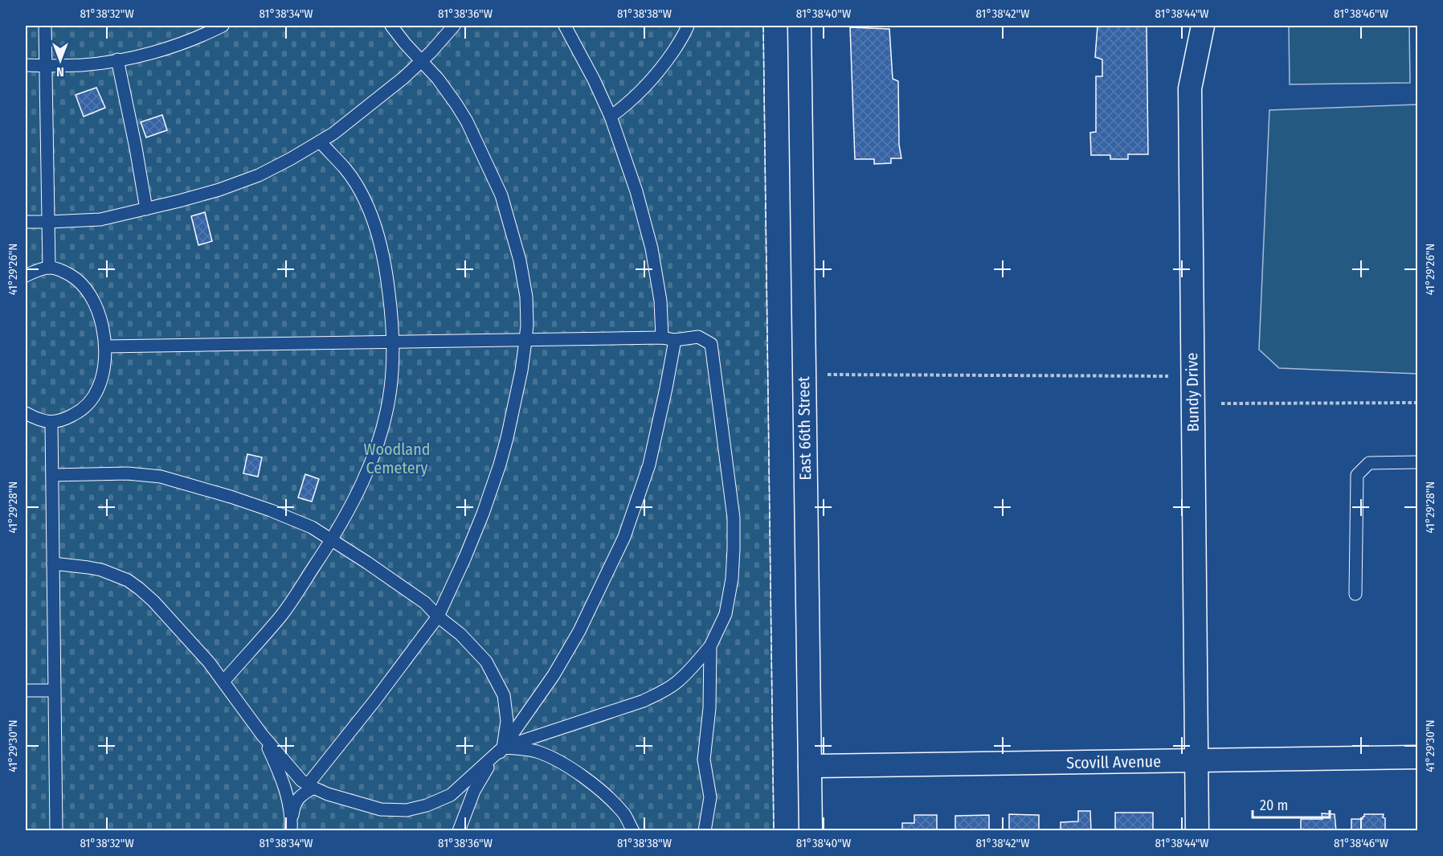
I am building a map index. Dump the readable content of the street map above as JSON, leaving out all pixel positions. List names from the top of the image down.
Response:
{
  "streets": {
    "street": ["Bundy Drive", "East 66th Street", "Scovill Avenue"]
  },
  "crossings": [
    ["Bundy Drive", "Scovill Avenue"],
    ["East 66th Street", "Scovill Avenue"]
  ],
  "parks": ["Woodland Cemetery"],
  "scale_bar": "20 m",
  "north": "bottom",
  "coordinates": [
    "81°38'32\"W",
    "81°38'34\"W",
    "81°38'36\"W",
    "81°38'38\"W",
    "81°38'40\"W",
    "81°38'42\"W",
    "81°38'44\"W",
    "81°38'46\"W",
    "41°29'26\"N",
    "41°29'28\"N",
    "41°29'30\"N"
  ]
}
